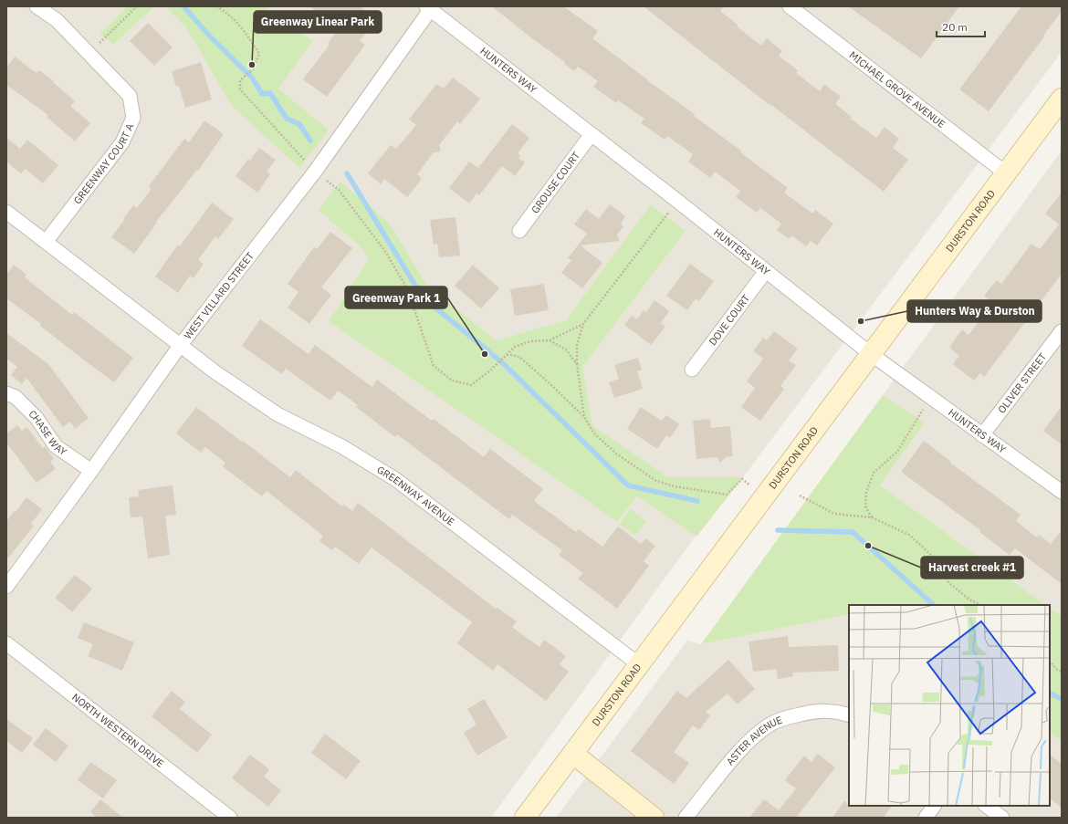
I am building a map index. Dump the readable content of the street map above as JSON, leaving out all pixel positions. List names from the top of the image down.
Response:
{
  "streets": {
    "main road": ["DURSTON ROAD"],
    "street": [
      "HUNTERS WAY",
      "MICHAEL GROVE AVENUE",
      "GREENWAY COURT A",
      "GROUSE COURT",
      "WEST VILLARD STREET",
      "DOVE COURT",
      "OLIVER STREET",
      "CHASE WAY",
      "GREENWAY AVENUE",
      "NORTH WESTERN DRIVE",
      "ASTER AVENUE"
    ]
  },
  "crossings": [
    ["HUNTERS WAY", "GROUSE COURT"],
    ["HUNTERS WAY", "DURSTON ROAD"],
    ["HUNTERS WAY", "WEST VILLARD STREET"],
    ["HUNTERS WAY", "DOVE COURT"],
    ["HUNTERS WAY", "OLIVER STREET"],
    ["MICHAEL GROVE AVENUE", "DURSTON ROAD"],
    ["DURSTON ROAD", "GREENWAY AVENUE"],
    ["WEST VILLARD STREET", "CHASE WAY"],
    ["WEST VILLARD STREET", "GREENWAY AVENUE"]
  ],
  "places": [
    "Greenway Linear Park",
    "Hunters Way & Durston",
    "Greenway Park 1",
    "Harvest creek #1"
  ],
  "scale_bar": "20 m"
}
